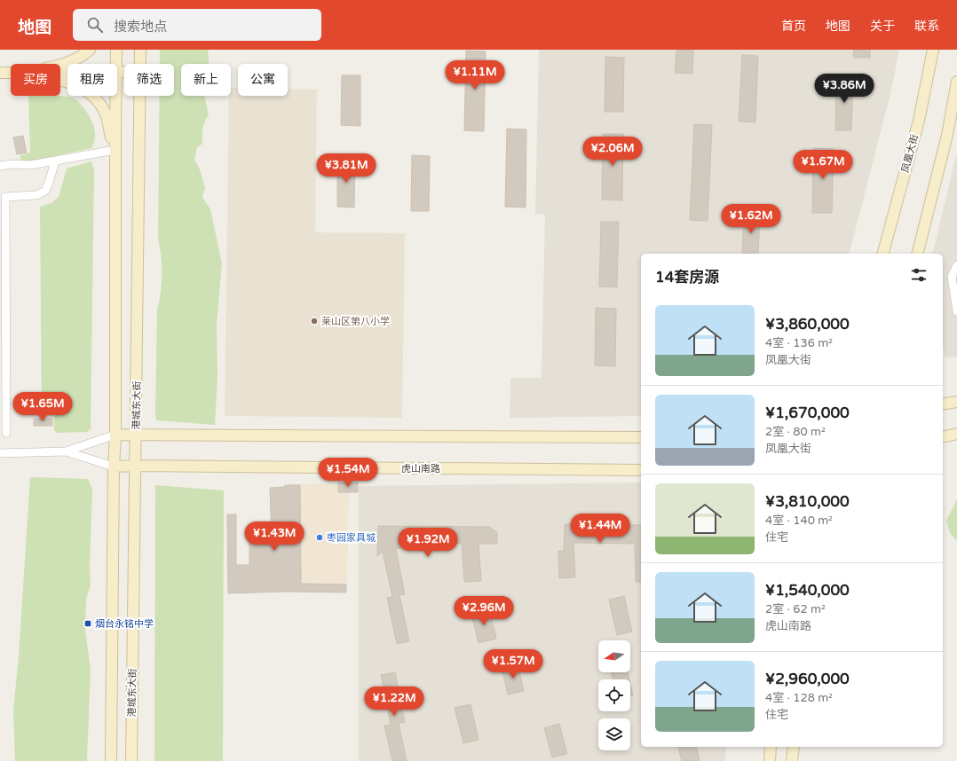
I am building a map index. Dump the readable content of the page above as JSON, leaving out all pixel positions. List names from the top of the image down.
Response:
{
  "streets": {
    "main road": ["凤凰大街", "港城东大街", "虎山南路"]
  },
  "crossings": [
    ["港城东大街", "虎山南路"]
  ],
  "places": {
    "other": ["莱山区第八小学", "枣园家具城"],
    "transit": ["烟台永铭中学"]
  },
  "north": "left",
  "page": {
    "header": "地图",
    "search": "搜索地点",
    "nav": [
      "首页",
      "地图",
      "关于",
      "联系"
    ],
    "price": [
      "¥1.11M",
      "¥3.86M",
      "¥2.06M",
      "¥1.67M",
      "¥3.81M",
      "¥1.62M",
      "¥1.65M",
      "¥1.54M",
      "¥1.44M",
      "¥1.43M",
      "¥1.92M",
      "¥2.96M",
      "¥1.57M",
      "¥1.22M"
    ],
    "chip": [
      "买房",
      "租房",
      "筛选",
      "新上",
      "公寓"
    ],
    "heading": "14套房源",
    "list": [
      {
        "name": "¥3,860,000",
        "note": "4室 · 136 m² · 凤凰大街"
      },
      {
        "name": "¥1,670,000",
        "note": "2室 · 80 m² · 凤凰大街"
      },
      {
        "name": "¥3,810,000",
        "note": "4室 · 140 m² · 住宅"
      },
      {
        "name": "¥1,540,000",
        "note": "2室 · 62 m² · 虎山南路"
      },
      {
        "name": "¥2,960,000",
        "note": "4室 · 128 m² · 住宅"
      }
    ]
  }
}
